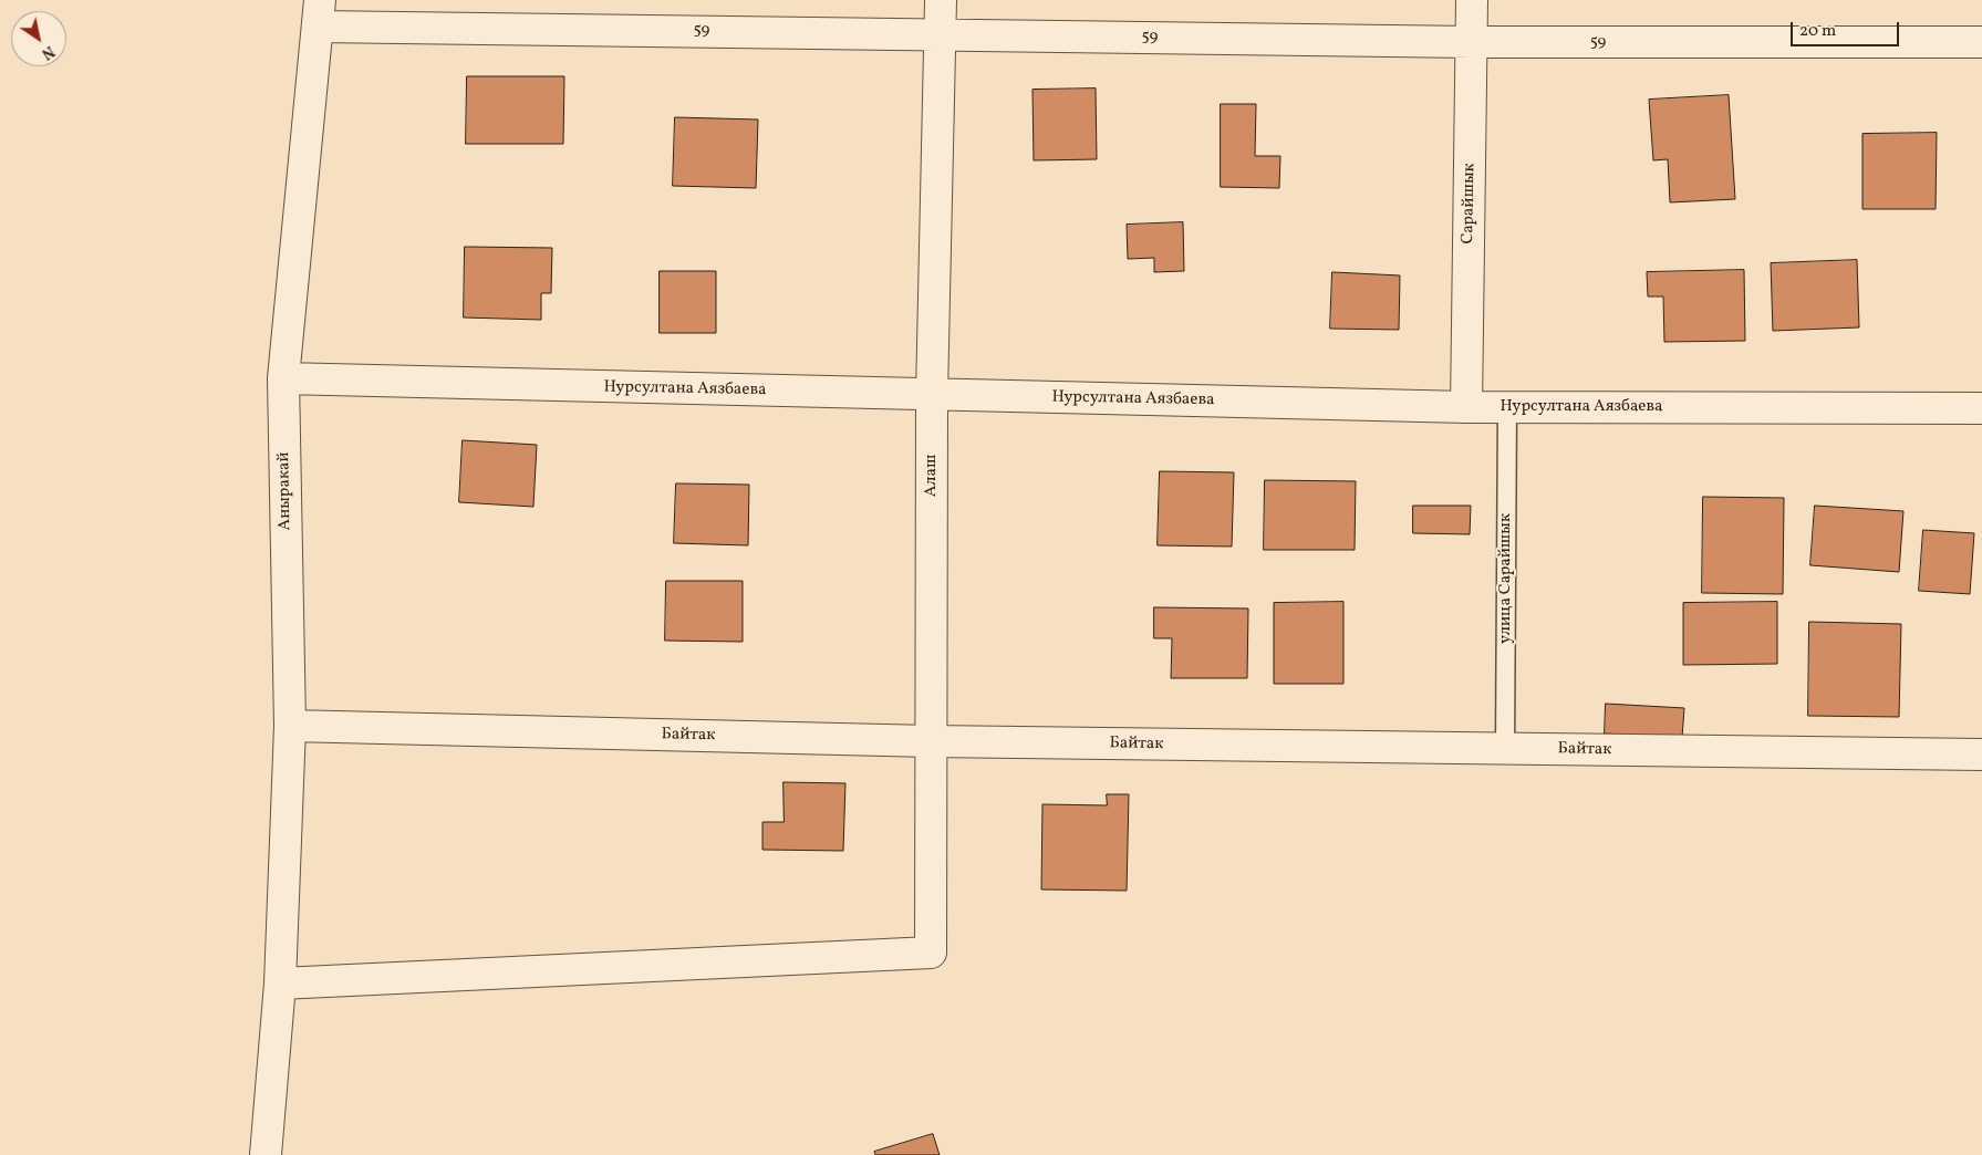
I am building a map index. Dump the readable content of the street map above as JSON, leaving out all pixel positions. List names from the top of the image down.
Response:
{
  "streets": {
    "street": [
      "59",
      "Сарайшык",
      "Нурсултана Аязбаева",
      "Алаш",
      "Аныракай",
      "Байтак"
    ],
    "lane": ["улица Сарайшык"]
  },
  "crossings": [
    ["59", "Сарайшык"],
    ["59", "Алаш"],
    ["59", "Аныракай"],
    ["Сарайшык", "Нурсултана Аязбаева"],
    ["Нурсултана Аязбаева", "Алаш"],
    ["Нурсултана Аязбаева", "Аныракай"],
    ["Нурсултана Аязбаева", "улица Сарайшык"],
    ["Алаш", "Аныракай"],
    ["Алаш", "Байтак"],
    ["Аныракай", "Байтак"],
    ["улица Сарайшык", "Байтак"]
  ],
  "scale_bar": "20 m",
  "north": "bottom right"
}
